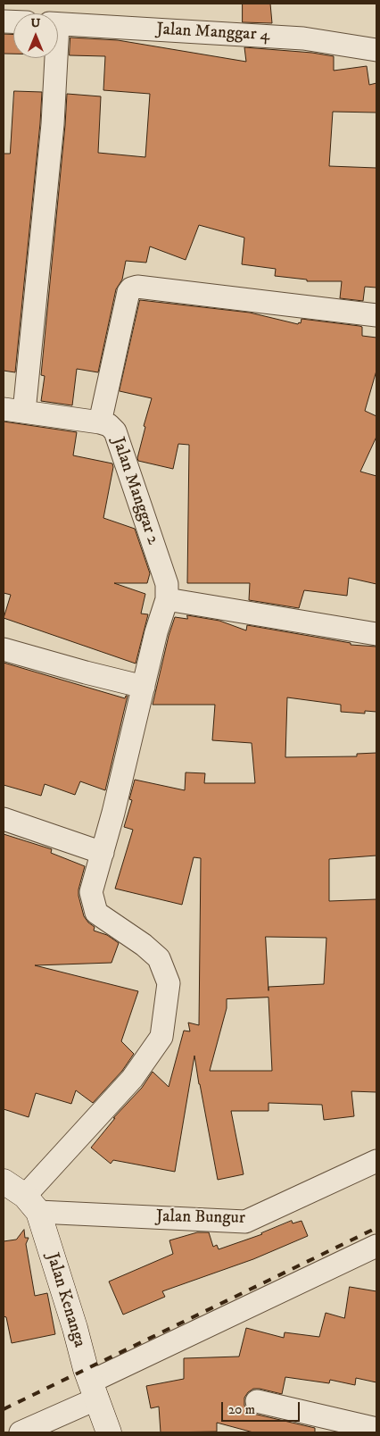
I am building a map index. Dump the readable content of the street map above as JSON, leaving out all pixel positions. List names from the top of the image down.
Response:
{
  "streets": {
    "main road": ["Jalan Kenanga"],
    "street": ["Jalan Manggar 4", "Jalan Manggar 2", "Jalan Bungur"]
  },
  "crossings": [
    ["Jalan Bungur", "Jalan Kenanga"]
  ],
  "scale_bar": "20 m",
  "north": "top"
}
